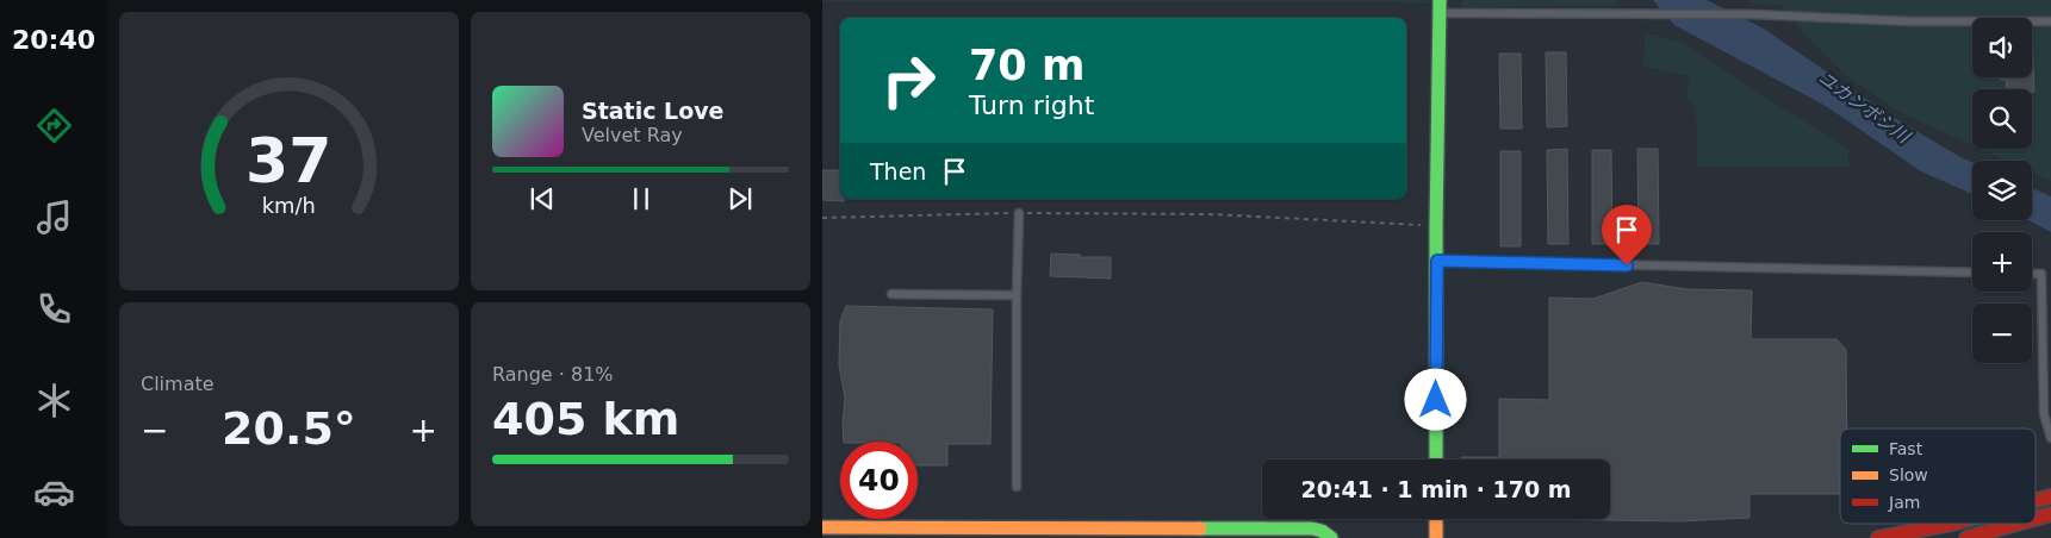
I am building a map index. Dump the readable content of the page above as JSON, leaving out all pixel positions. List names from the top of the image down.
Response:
{
  "water": ["ユカンボシ川"],
  "legend": ["Fast", "Slow", "Jam"],
  "page": {
    "tabs": "20:40",
    "map_buttons": ["+", "−"],
    "turn": ["70 m", "Turn right"],
    "song": ["Static Love", "Velvet Ray"],
    "then": "Then",
    "tile": [
      "Climate",
      ["Range · 81%", "405 km"]
    ],
    "heat": ["−", "20.5°", "+"],
    "limit": "40",
    "trip": "20:41 · 1 min · 170 m",
    "gauge": ["37", "km/h"]
  }
}
